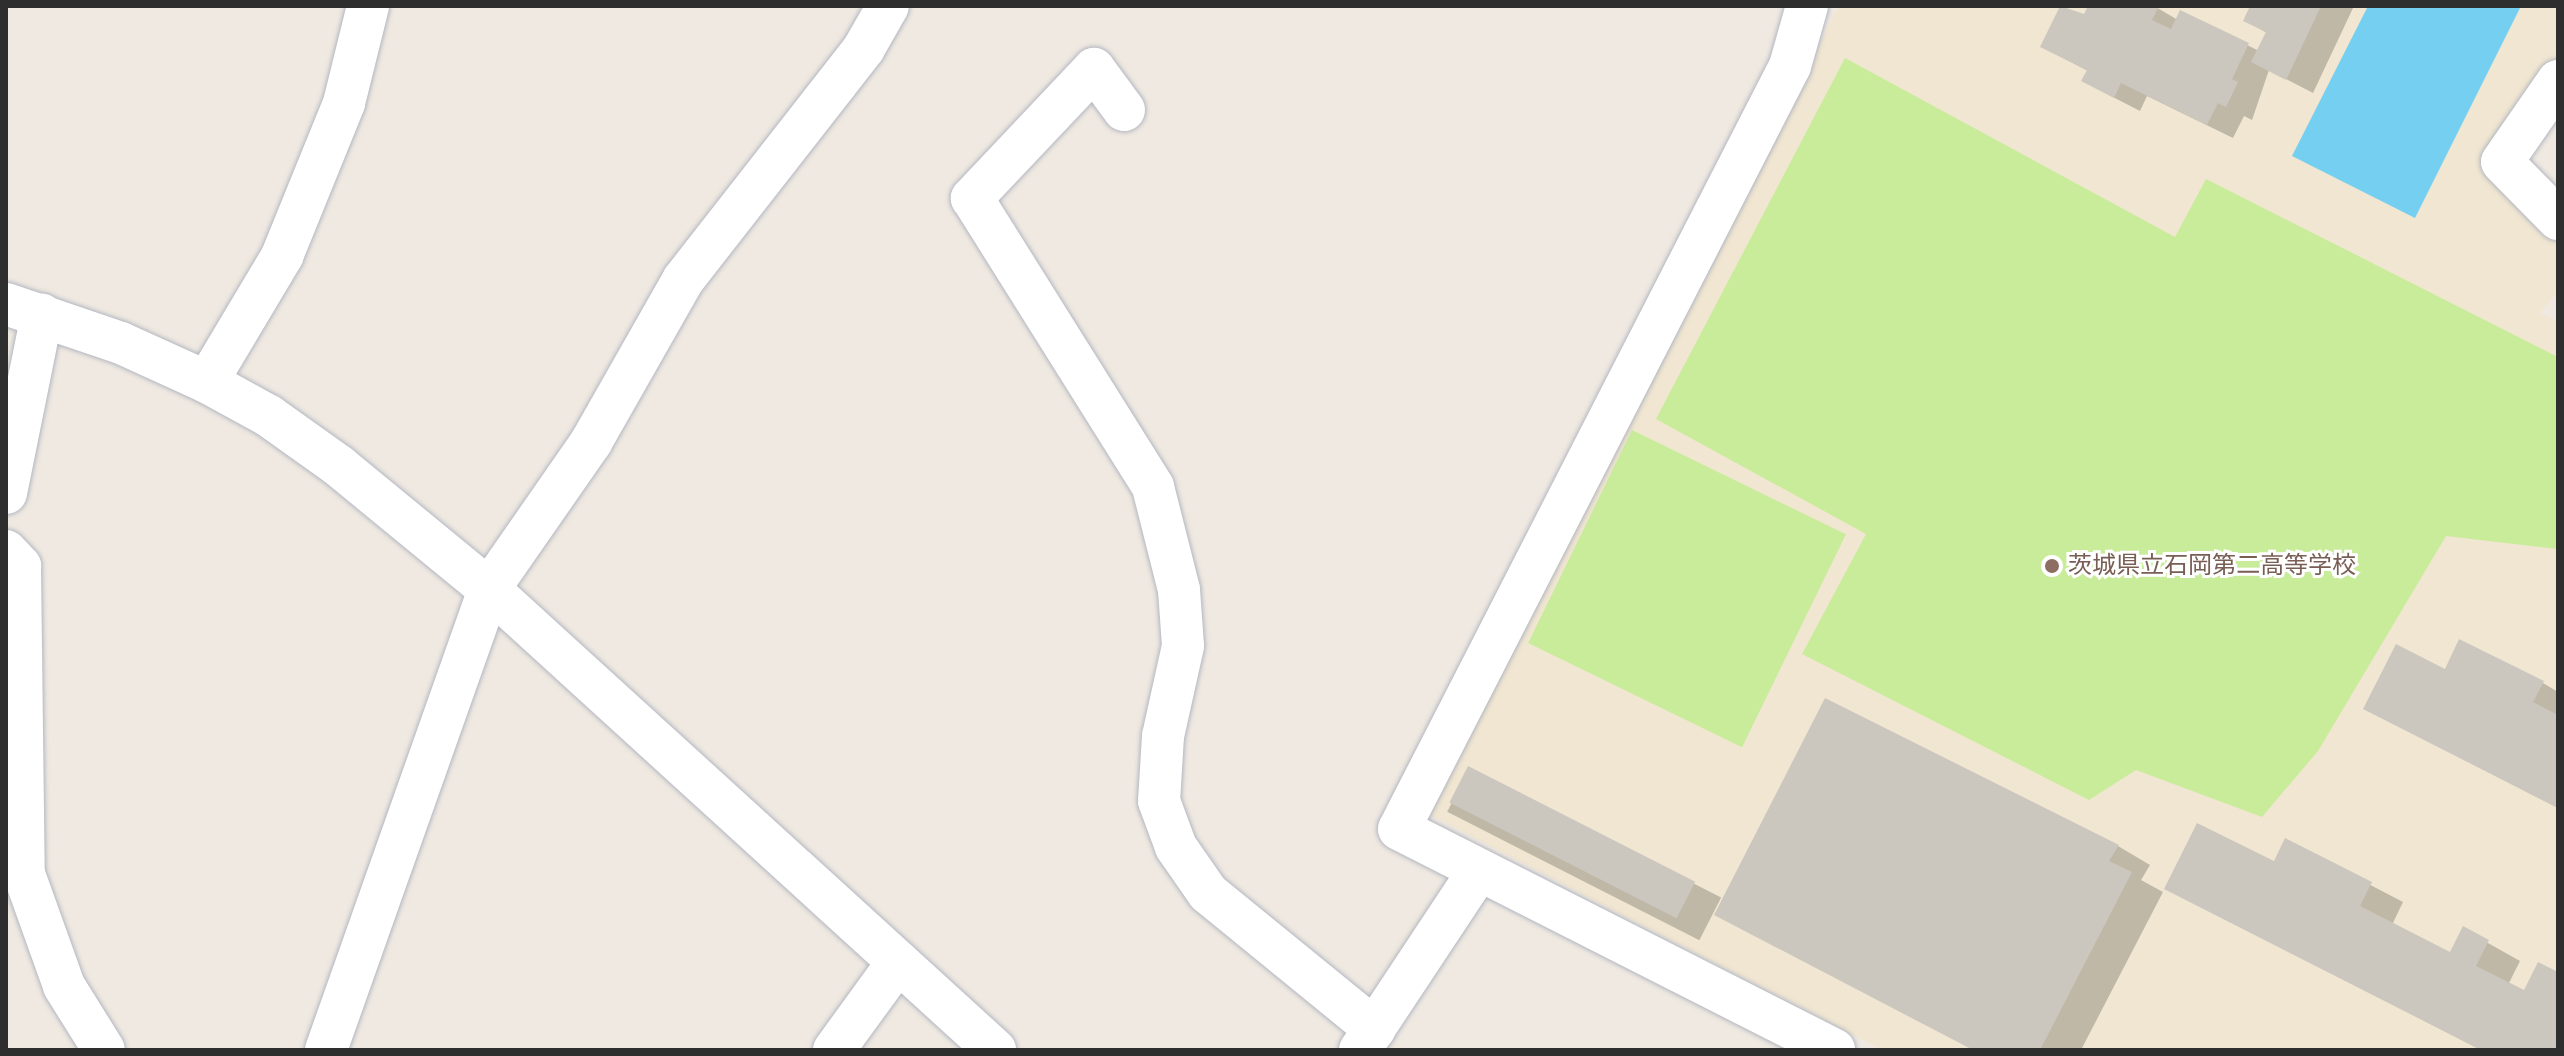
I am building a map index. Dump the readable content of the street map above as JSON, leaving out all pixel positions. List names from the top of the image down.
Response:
{
  "places": ["茨城県立石岡第二高等学校"]
}
